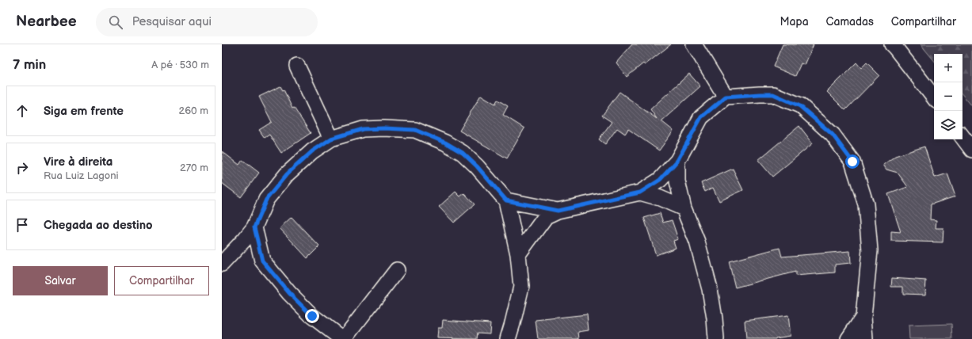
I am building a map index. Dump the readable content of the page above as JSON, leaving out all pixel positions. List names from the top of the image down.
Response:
{
  "page": {
    "header": "Nearbee",
    "search": "Pesquisar aqui",
    "nav": ["Mapa", "Camadas", "Compartilhar"],
    "heading": ["7 min", "A pé · 530 m"],
    "map_buttons": ["+", "−"],
    "list": [
      ["Siga em frente", "260 m"],
      ["Vire à direita", "Rua Luiz Lagoni", "270 m"],
      "Chegada ao destino"
    ],
    "buttons": ["Salvar", "Compartilhar"]
  }
}
